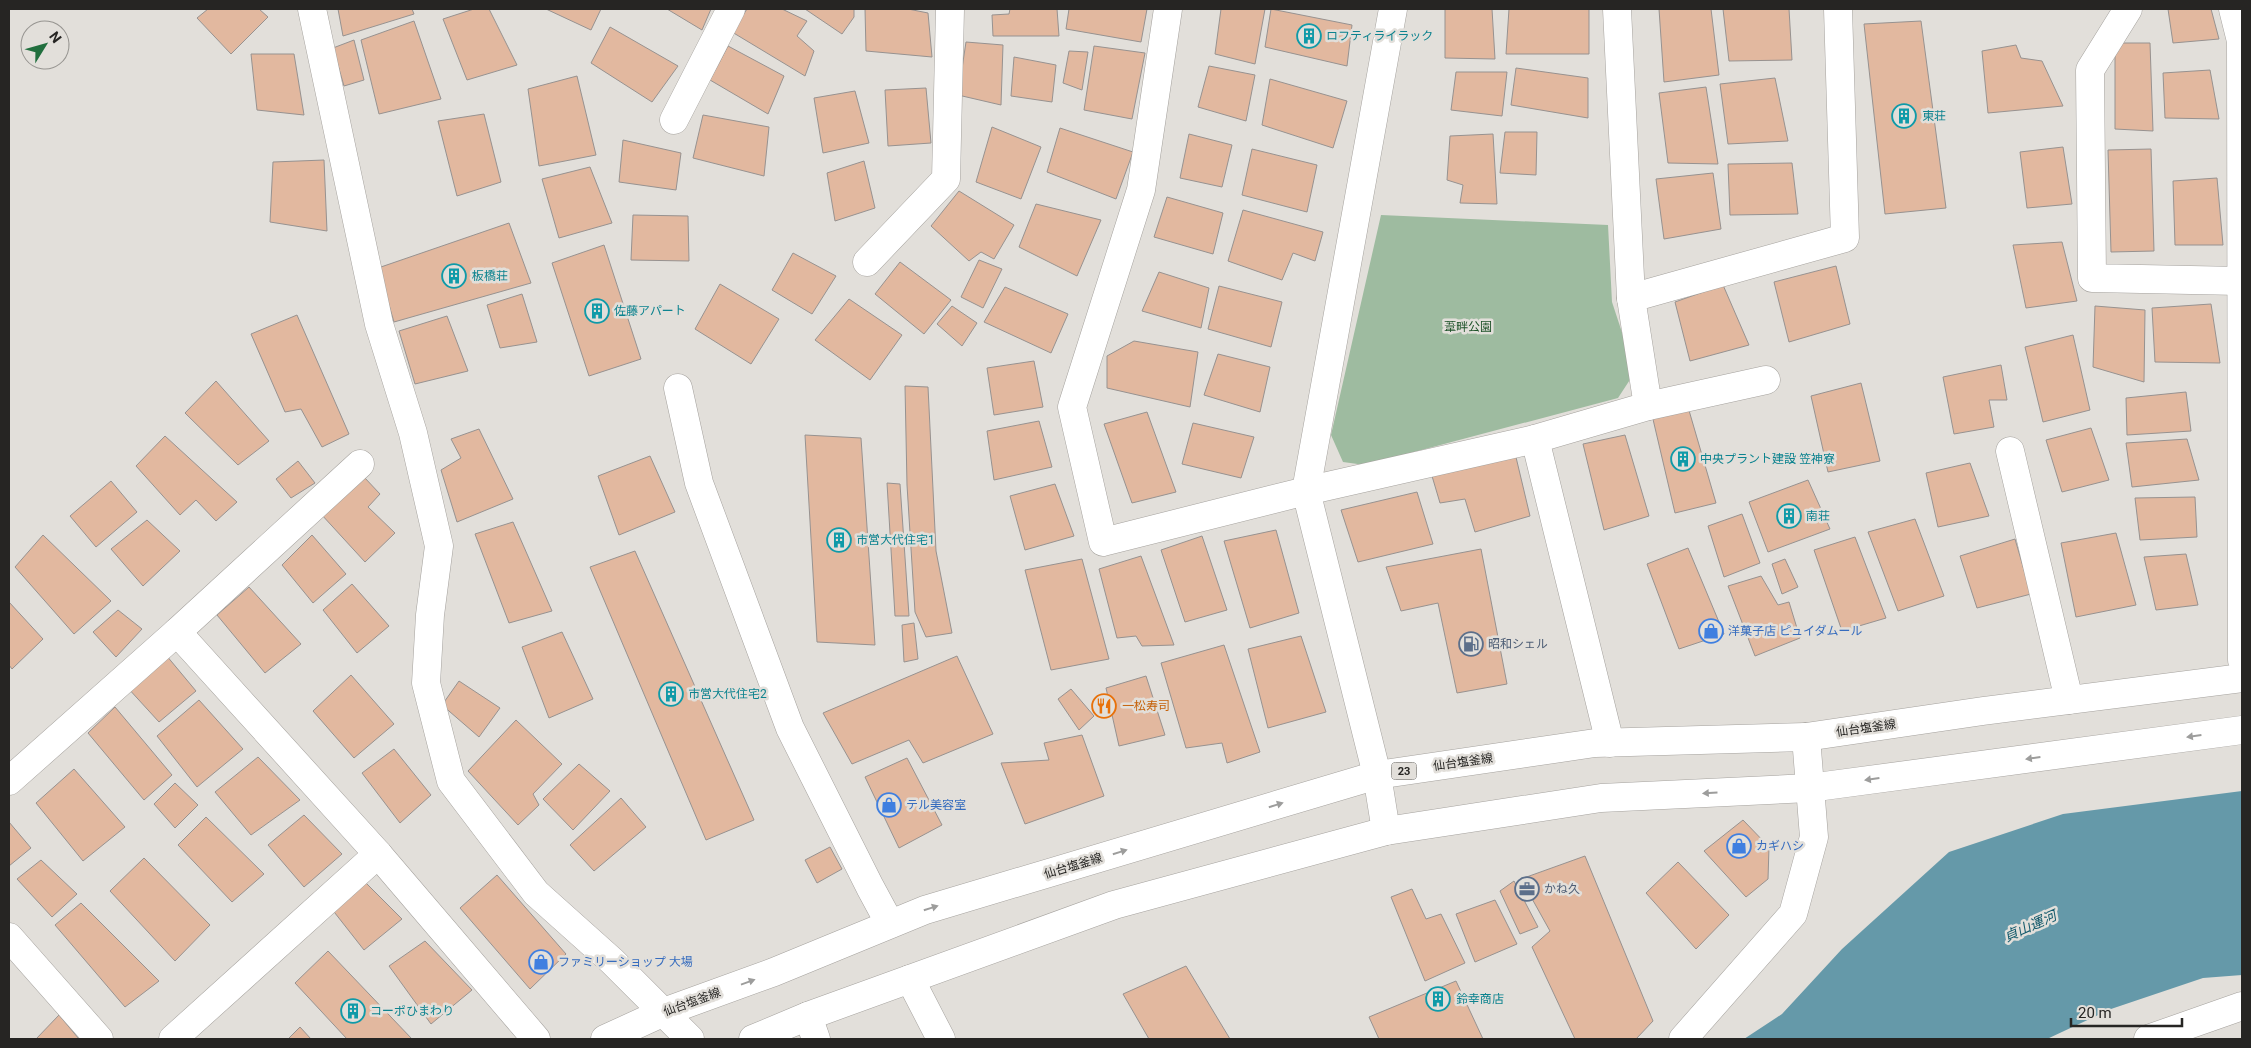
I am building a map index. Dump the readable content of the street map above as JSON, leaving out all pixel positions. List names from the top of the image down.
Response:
{
  "streets": {
    "street": ["仙台塩釜線", "23"]
  },
  "water": ["貞山運河"],
  "parks": ["葦畔公園"],
  "places": {
    "building": [
      "ロフティライラック",
      "東荘",
      "板橋荘",
      "佐藤アパート",
      "中央プラント建設 笠神寮",
      "南荘",
      "市営大代住宅1",
      "市営大代住宅2",
      "鈴幸商店",
      "コーポひまわり"
    ],
    "shop": [
      "洋菓子店 ピュイダムール",
      "テル美容室",
      "カギハシ",
      "ファミリーショップ 大場"
    ],
    "fuel station": ["昭和シェル"],
    "restaurant": ["一松寿司"],
    "office": ["かね久"]
  },
  "scale_bar": "20 m",
  "north": "top right"
}
